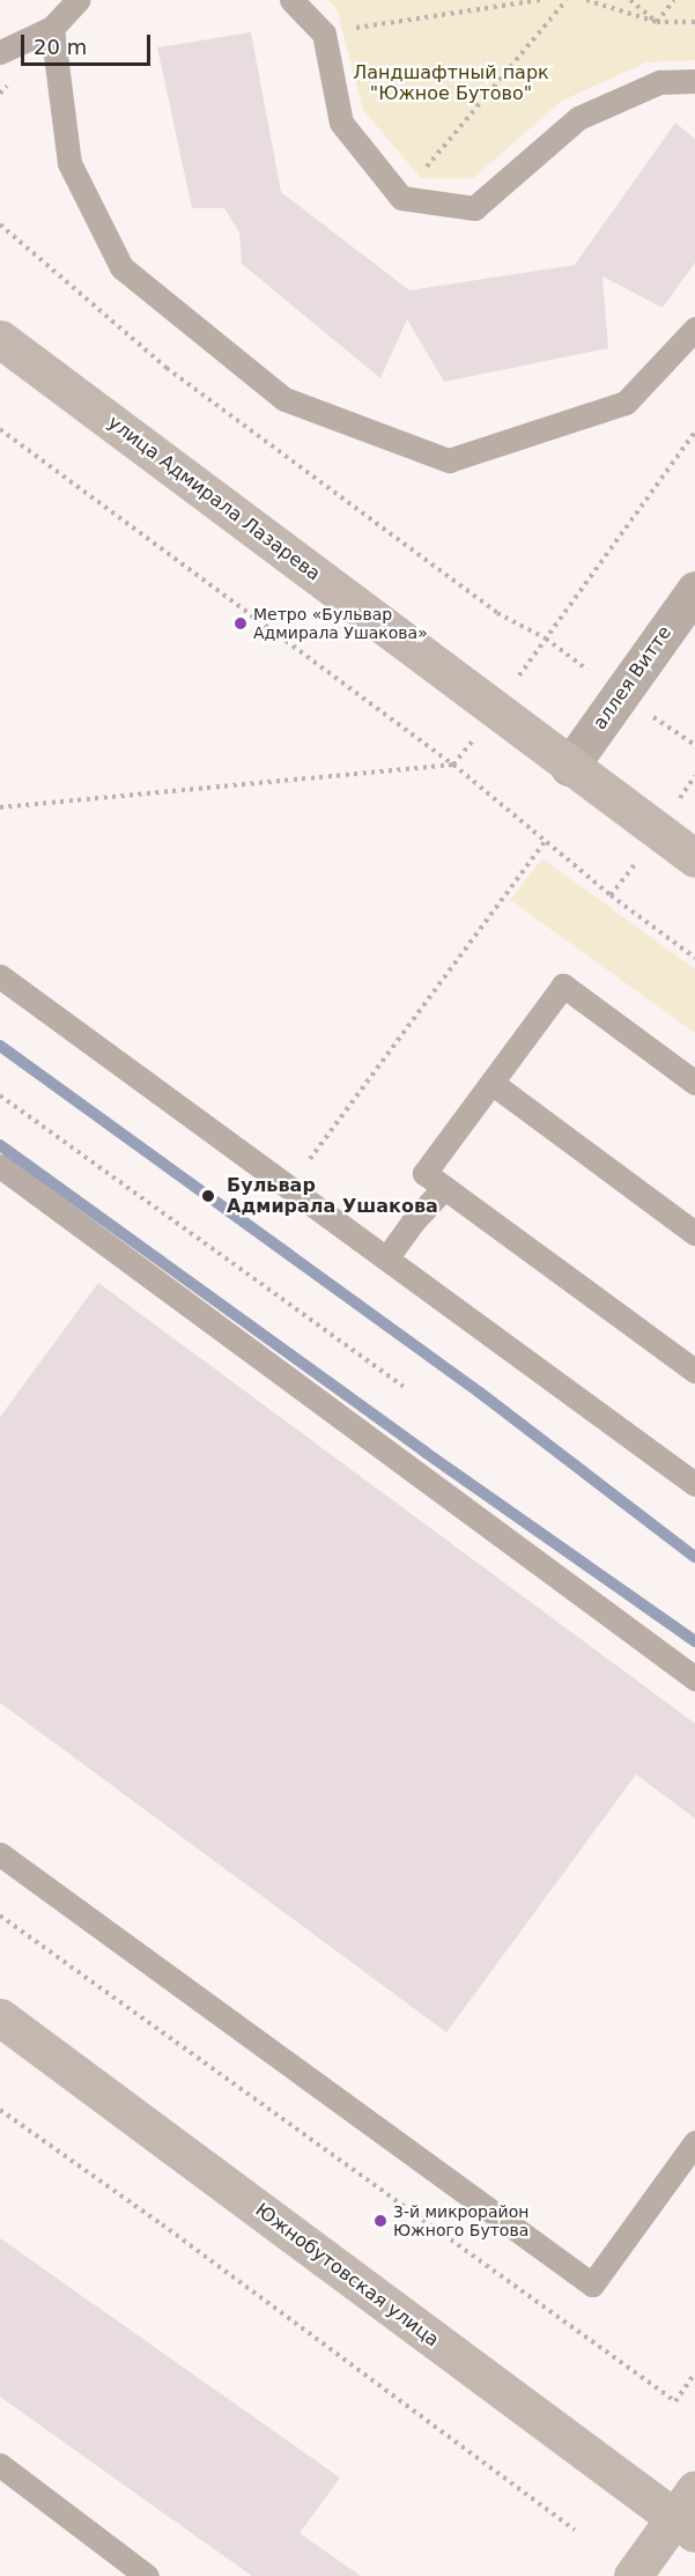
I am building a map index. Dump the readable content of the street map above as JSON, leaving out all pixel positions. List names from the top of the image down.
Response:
{
  "streets": {
    "street": ["улица Адмирала Лазарева", "аллея Витте", "Южнобутовская улица"]
  },
  "crossings": [
    ["улица Адмирала Лазарева", "аллея Витте"]
  ],
  "parks": ["Ландшафтный парк \"Южное Бутово\""],
  "places": ["Метро «Бульвар Адмирала Ушакова»", "Бульвар Адмирала Ушакова", "3-й микрорайон Южного Бутова"],
  "scale_bar": "20 m"
}
